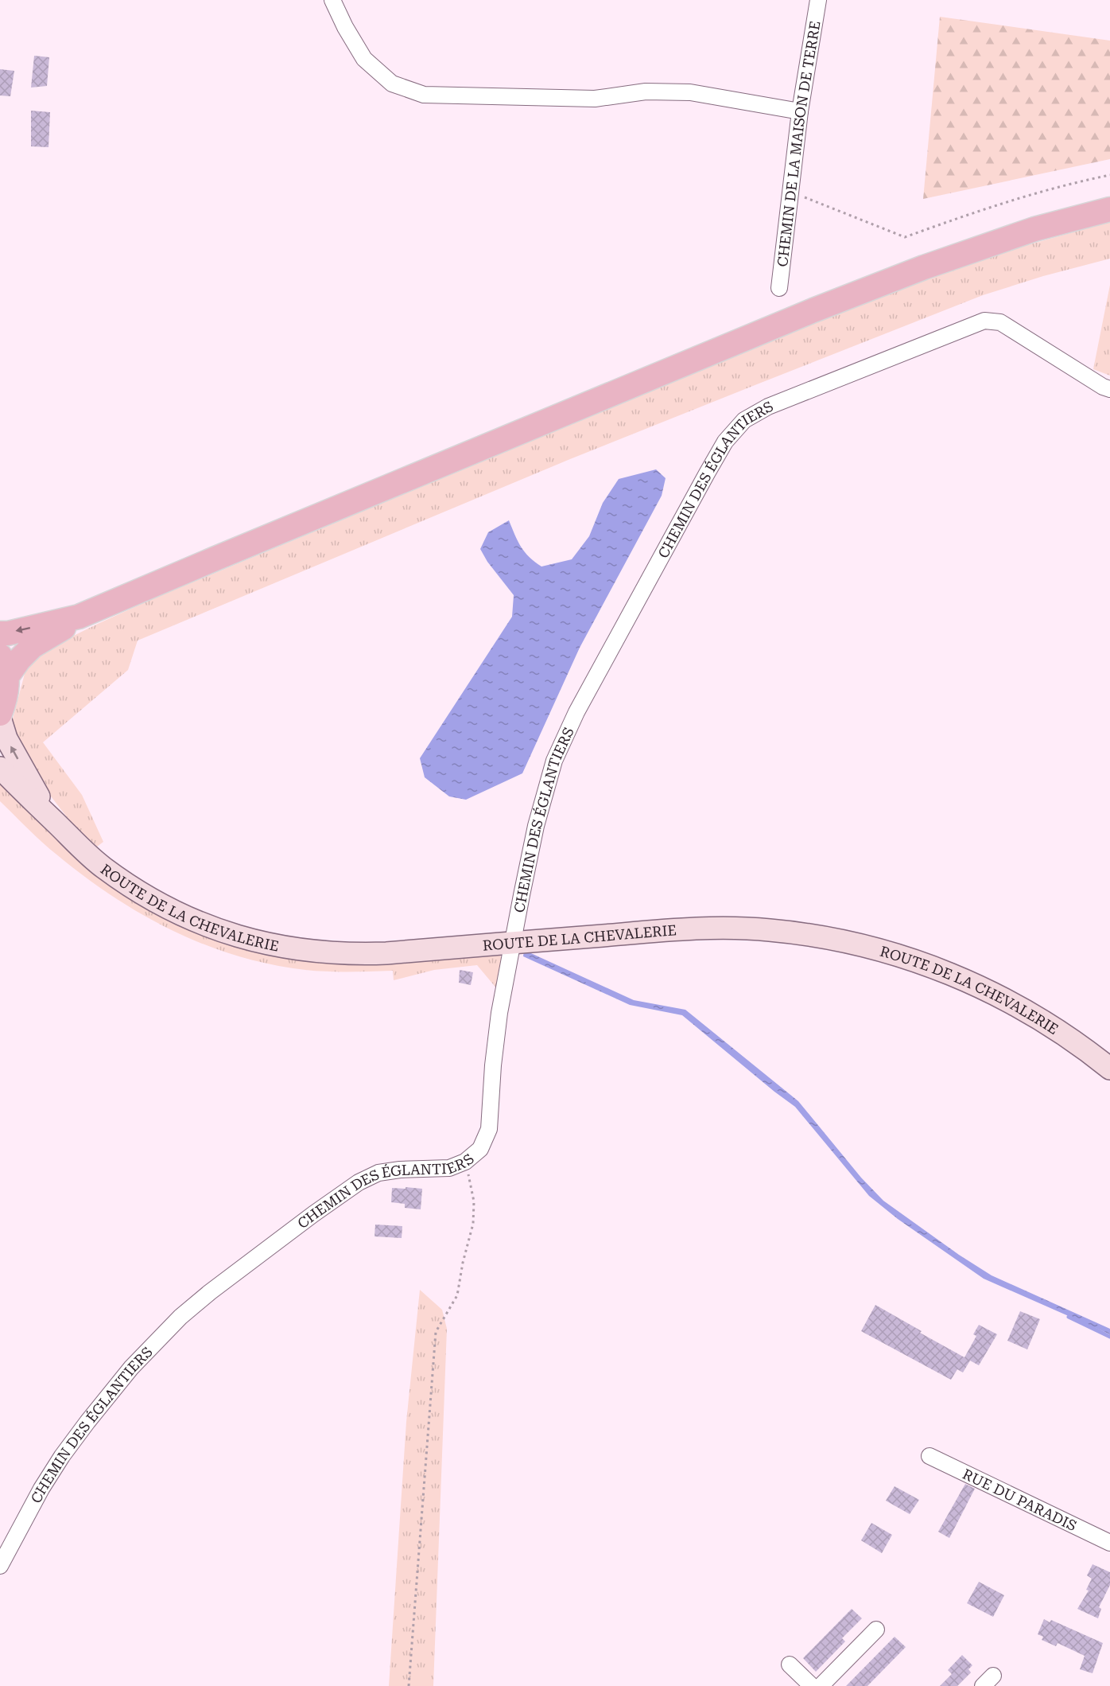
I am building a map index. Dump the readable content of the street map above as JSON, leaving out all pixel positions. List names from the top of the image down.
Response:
{
  "streets": {
    "street": [
      "CHEMIN DE LA MAISON DE TERRE",
      "CHEMIN DES ÉGLANTIERS",
      "ROUTE DE LA CHEVALERIE",
      "RUE DU PARADIS"
    ]
  },
  "crossings": [
    ["CHEMIN DES ÉGLANTIERS", "ROUTE DE LA CHEVALERIE"]
  ]
}
